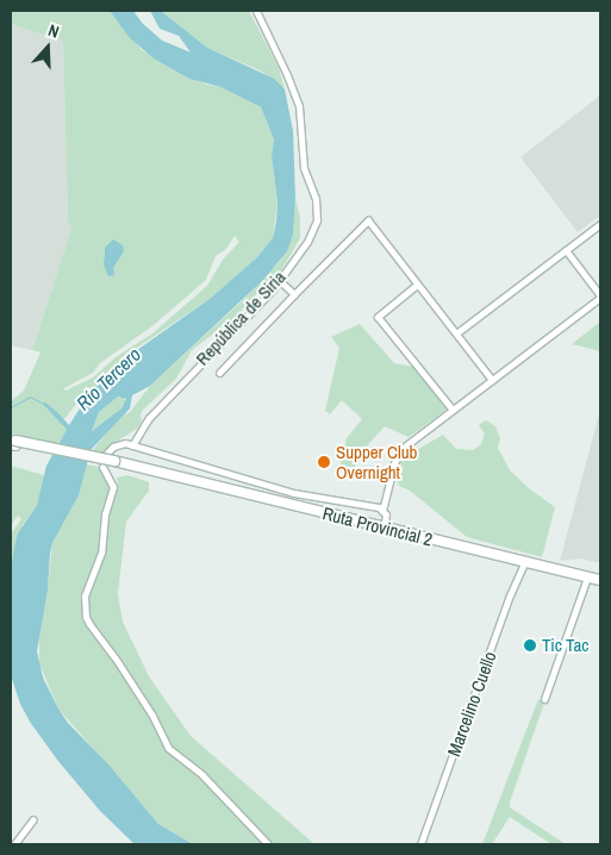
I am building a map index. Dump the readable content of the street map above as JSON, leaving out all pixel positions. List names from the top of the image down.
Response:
{
  "streets": {
    "main road": ["Ruta Provincial 2"],
    "street": ["República de Siria", "Marcelino Cuello"]
  },
  "crossings": [
    ["Ruta Provincial 2", "Marcelino Cuello"]
  ],
  "water": ["Río Tercero"],
  "places": ["Supper Club Overnight", "Tic Tac"],
  "north": "top"
}
